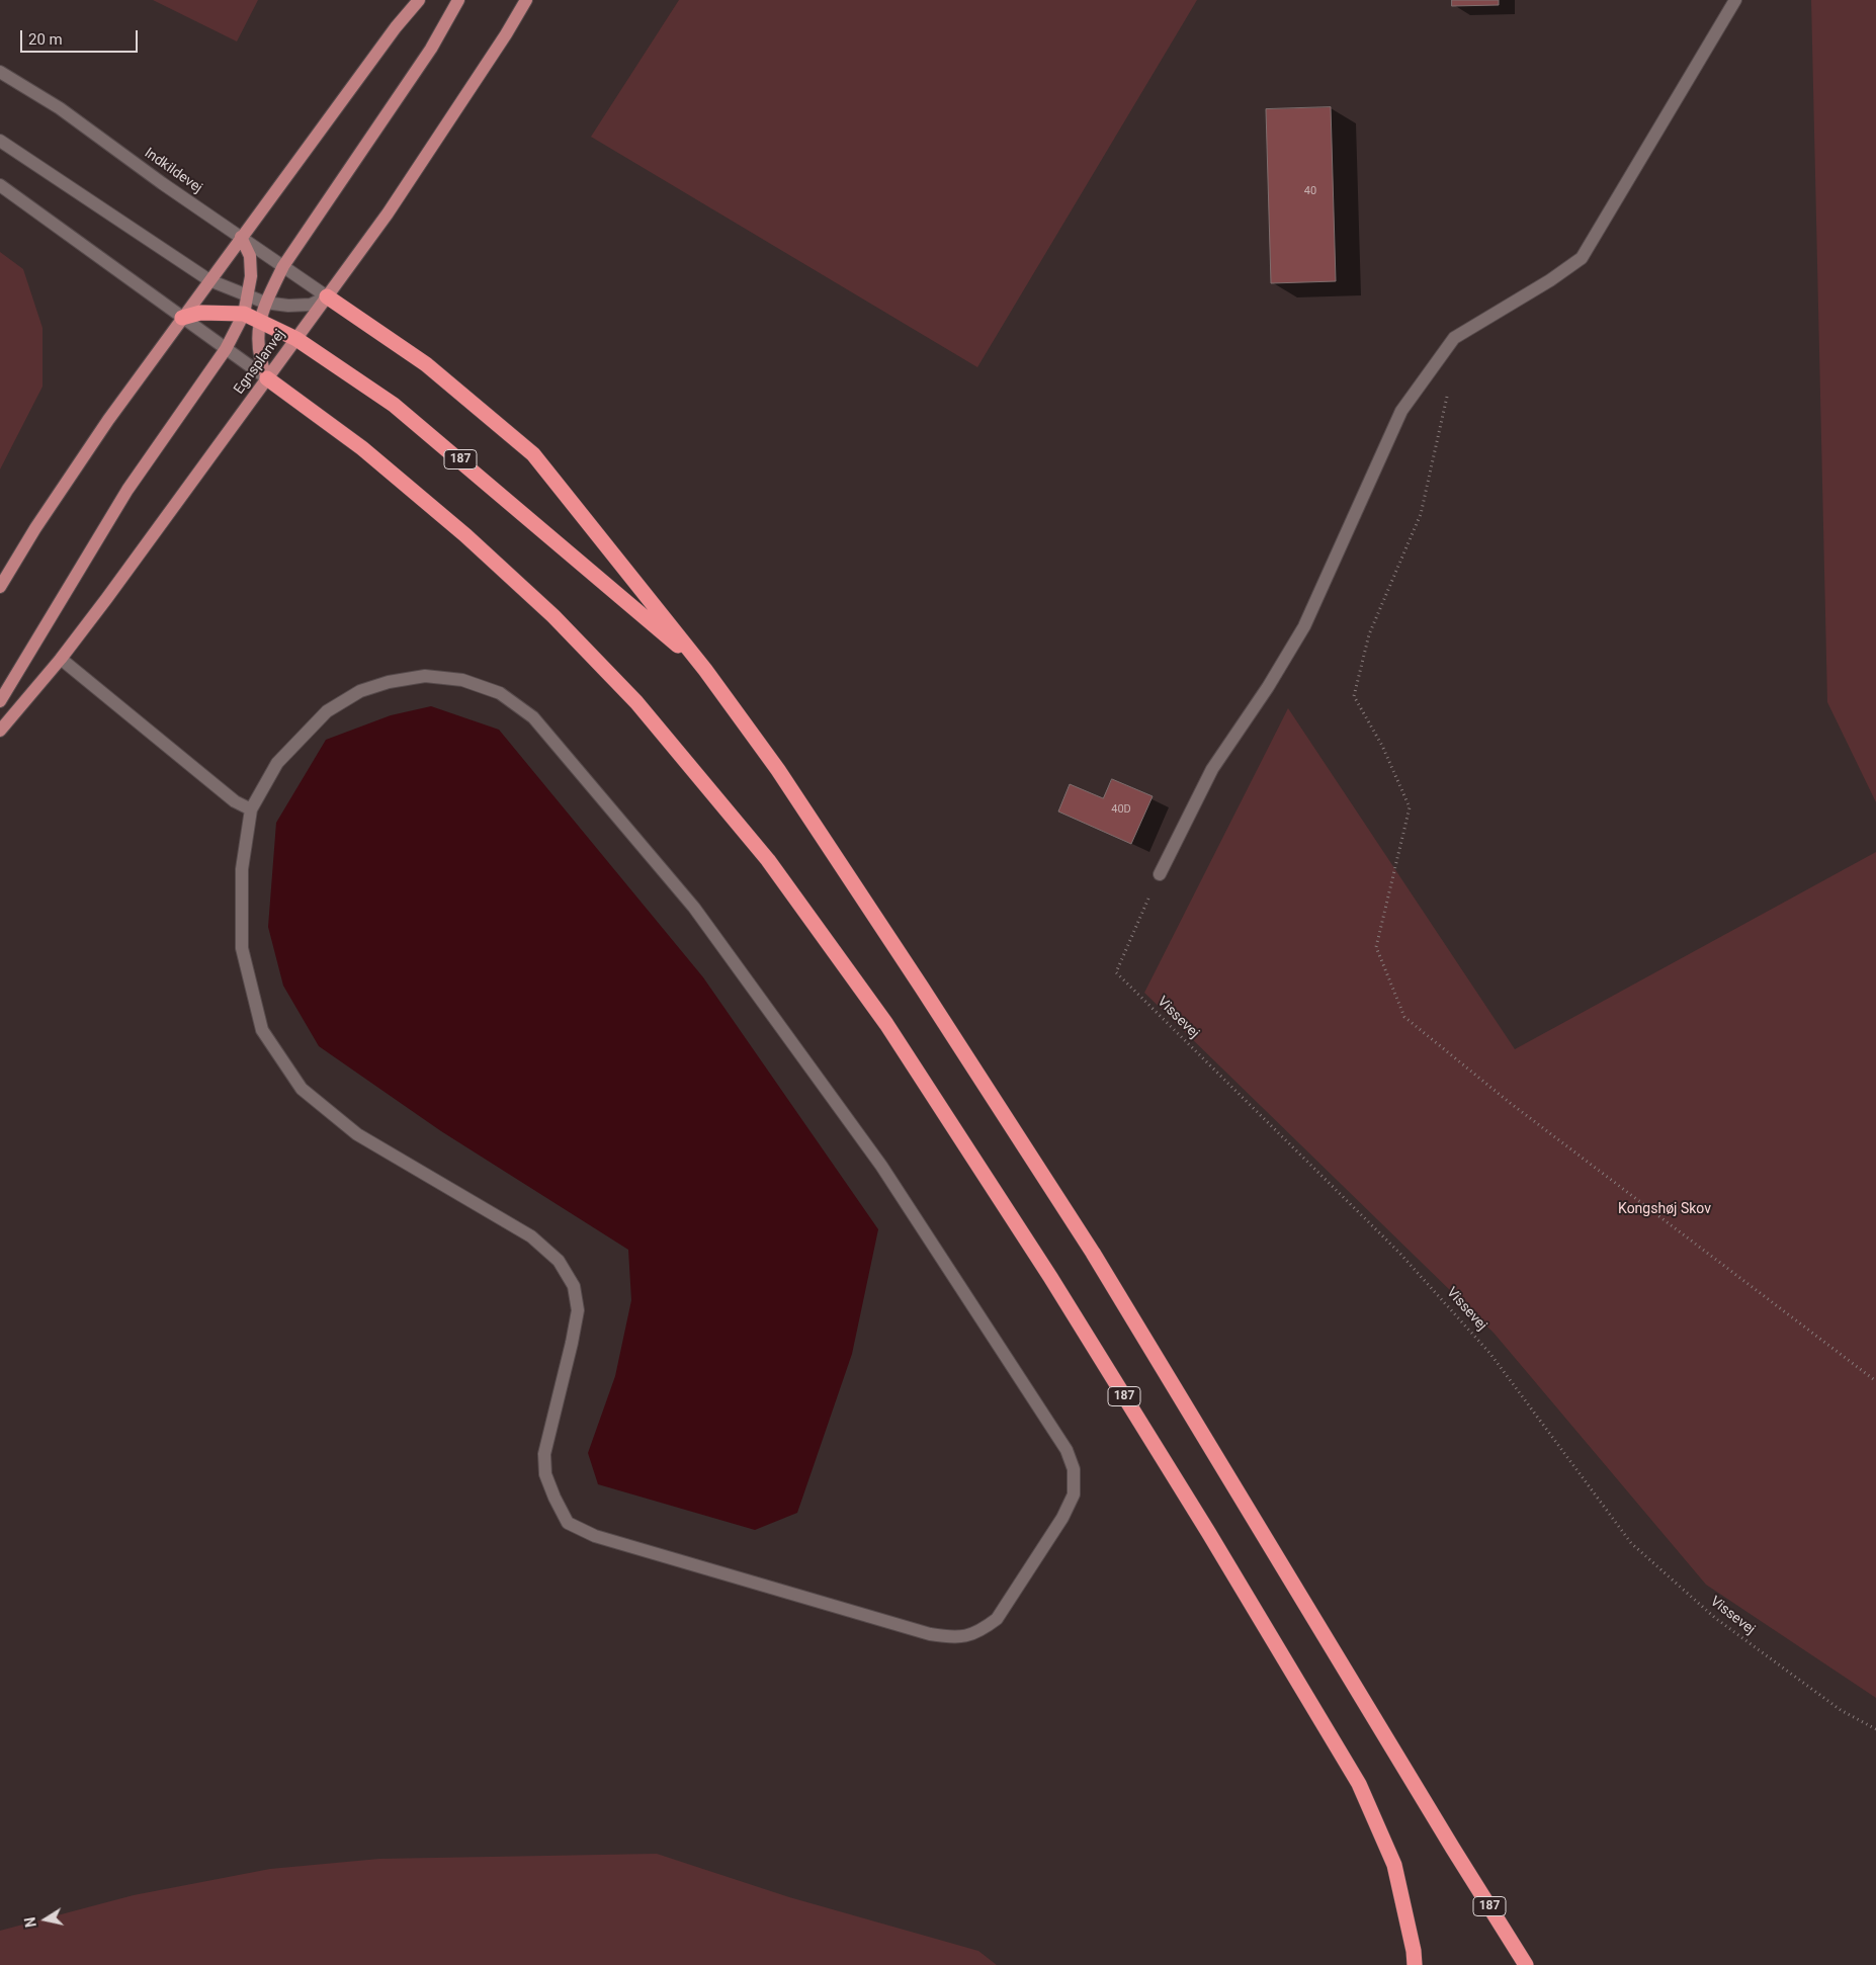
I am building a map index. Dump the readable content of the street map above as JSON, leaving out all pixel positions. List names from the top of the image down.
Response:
{
  "streets": {
    "highway": ["187"],
    "main road": ["Egnsplanvej"],
    "street": ["Indkildevej"],
    "path": ["Vissevej"]
  },
  "crossings": [
    ["Indkildevej", "Egnsplanvej"],
    ["Egnsplanvej", "187"]
  ],
  "parks": ["Kongshøj Skov"],
  "house_numbers": ["40", "40D"],
  "scale_bar": "20 m",
  "north": "left"
}
